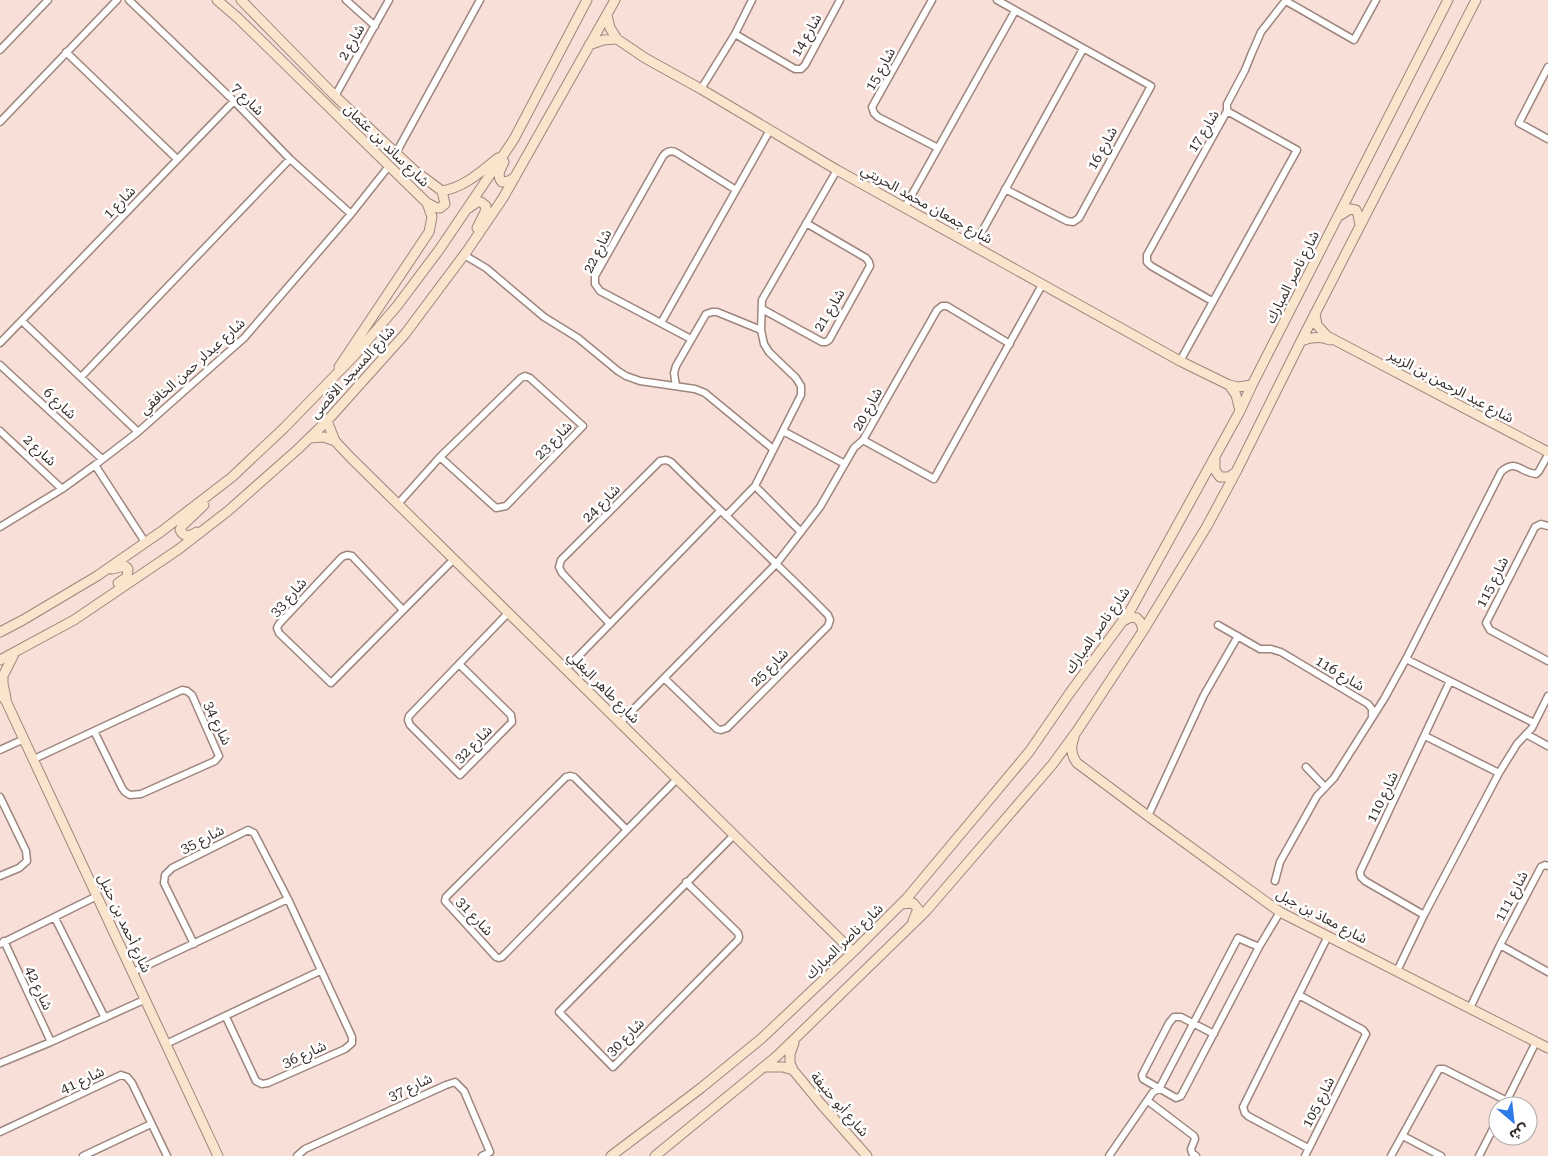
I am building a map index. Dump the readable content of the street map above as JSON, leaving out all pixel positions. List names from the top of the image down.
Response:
{
  "streets": {
    "street": [
      "شارع 14",
      "شارع 2",
      "شارع 15",
      "شارع 7",
      "شارع 17",
      "شارع ساند بن عثمان",
      "شارع 16",
      "شارع 1",
      "شارع جمعان محمد الحريتي",
      "شارع 22",
      "شارع ناصر المبارك",
      "شارع 21",
      "شارع عبدلر حمن الخافقي",
      "شارع المسجد الاقصى",
      "شارع عبد الرحمن بن الزبير",
      "شارع 6",
      "شارع 20",
      "شارع 23",
      "شارع 24",
      "شارع 115",
      "شارع 33",
      "شارع 25",
      "شارع 116",
      "شارع طاهر البغلي",
      "شارع 34",
      "شارع 32",
      "شارع 110",
      "شارع 35",
      "شارع 111",
      "شارع 31",
      "شارع معاذ بن جبل",
      "شارع أحمد بن حنبل",
      "شارع 42",
      "شارع 30",
      "شارع 36",
      "شارع 41",
      "شارع 37",
      "شارع 105",
      "شارع أبو حنيفة"
    ]
  },
  "crossings": [
    ["شارع 2", "شارع ساند بن عثمان"],
    ["شارع 2", "شارع عبدلر حمن الخافقي"],
    ["شارع 7", "شارع 1"],
    ["شارع 7", "شارع عبدلر حمن الخافقي"],
    ["شارع 17", "شارع جمعان محمد الحريتي"],
    ["شارع ساند بن عثمان", "شارع عبدلر حمن الخافقي"],
    ["شارع ساند بن عثمان", "شارع المسجد الاقصى"],
    ["شارع جمعان محمد الحريتي", "شارع ناصر المبارك"],
    ["شارع جمعان محمد الحريتي", "شارع 20"],
    ["شارع ناصر المبارك", "شارع طاهر البغلي"],
    ["شارع عبدلر حمن الخافقي", "شارع 6"],
    ["شارع المسجد الاقصى", "شارع طاهر البغلي"],
    ["شارع المسجد الاقصى", "شارع أحمد بن حنبل"],
    ["شارع 23", "شارع طاهر البغلي"],
    ["شارع 24", "شارع 25"],
    ["شارع 33", "شارع طاهر البغلي"],
    ["شارع طاهر البغلي", "شارع 32"],
    ["شارع طاهر البغلي", "شارع 31"],
    ["شارع طاهر البغلي", "شارع 30"],
    ["شارع 34", "شارع أحمد بن حنبل"],
    ["شارع 35", "شارع 36"],
    ["شارع 111", "شارع معاذ بن جبل"],
    ["شارع معاذ بن جبل", "شارع 105"],
    ["شارع أحمد بن حنبل", "شارع 42"]
  ],
  "north": "bottom right"
}
